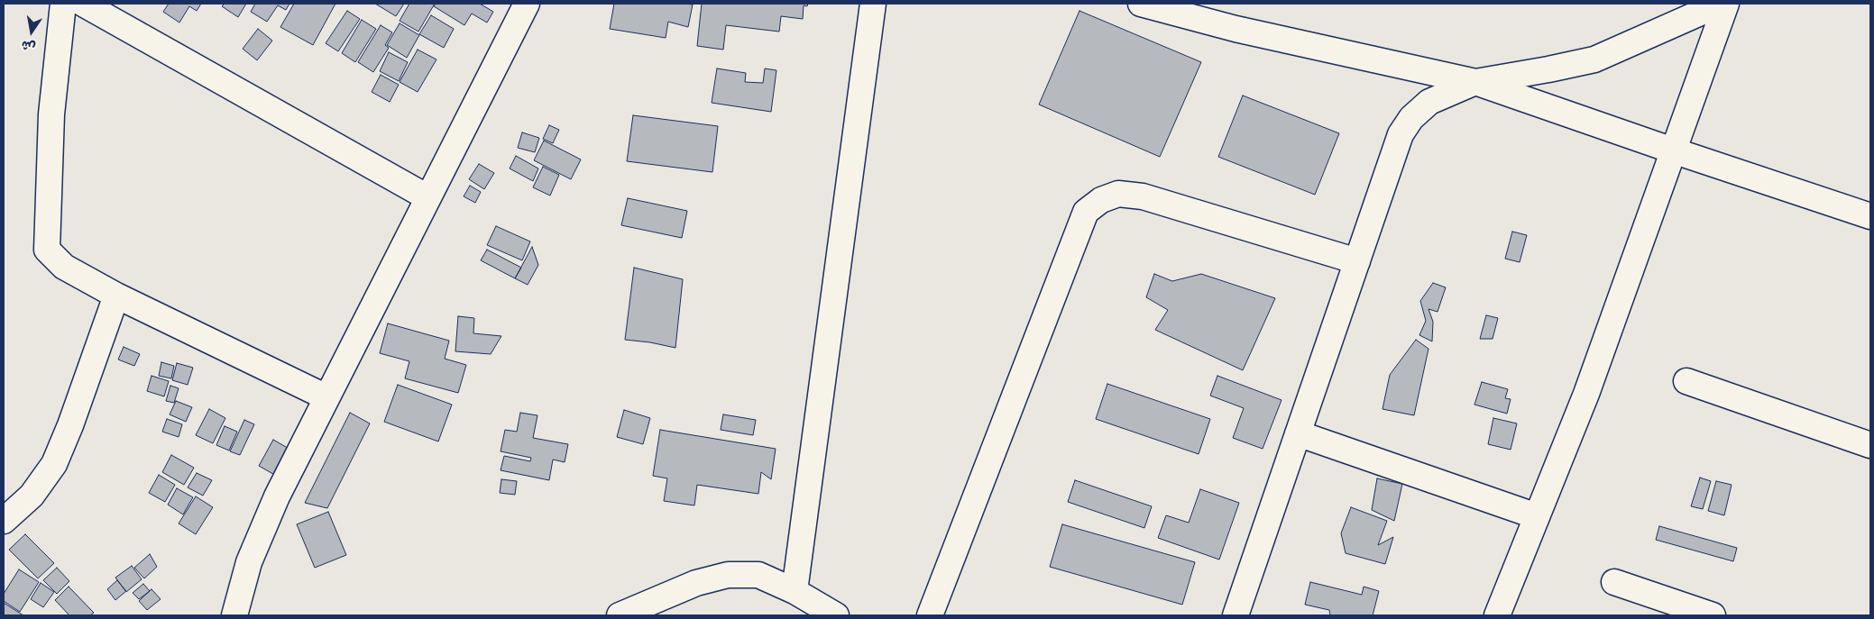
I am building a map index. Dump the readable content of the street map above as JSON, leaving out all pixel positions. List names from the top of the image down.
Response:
{
  "north": "bottom"
}
